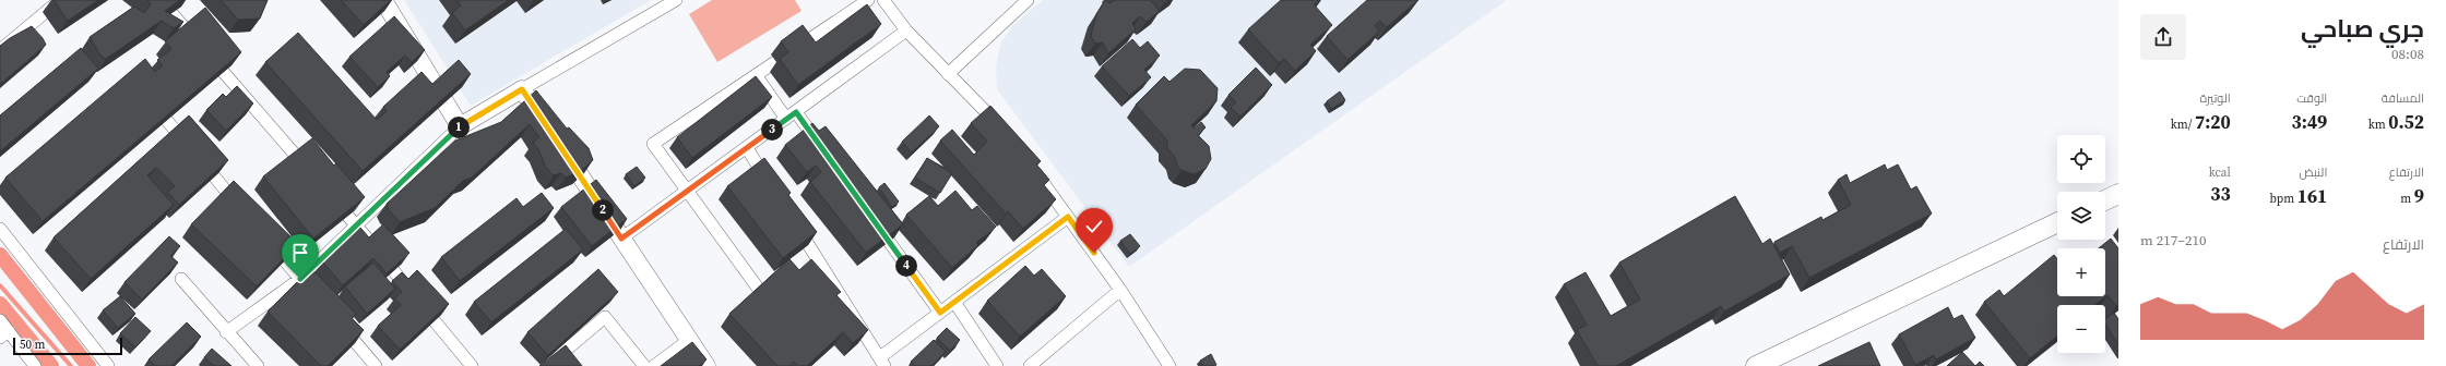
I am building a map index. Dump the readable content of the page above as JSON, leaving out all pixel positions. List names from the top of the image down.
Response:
{
  "scale_bar": "50 m",
  "page": {
    "heading": ["جري صباحي", "08:08"],
    "stats": [
      ["المسافة", "0.52 km"],
      ["الوقت", "3:49"],
      ["الوتيرة", "7:20 /km"],
      ["الارتفاع", "9 m"],
      ["النبض", "161 bpm"],
      ["kcal", "33"]
    ],
    "pins": [
      "1",
      "3",
      "2",
      "4"
    ],
    "map_buttons": ["+", "−"],
    "chart": ["الارتفاع", "210–217 m"],
    "scale": "50 m"
  }
}
